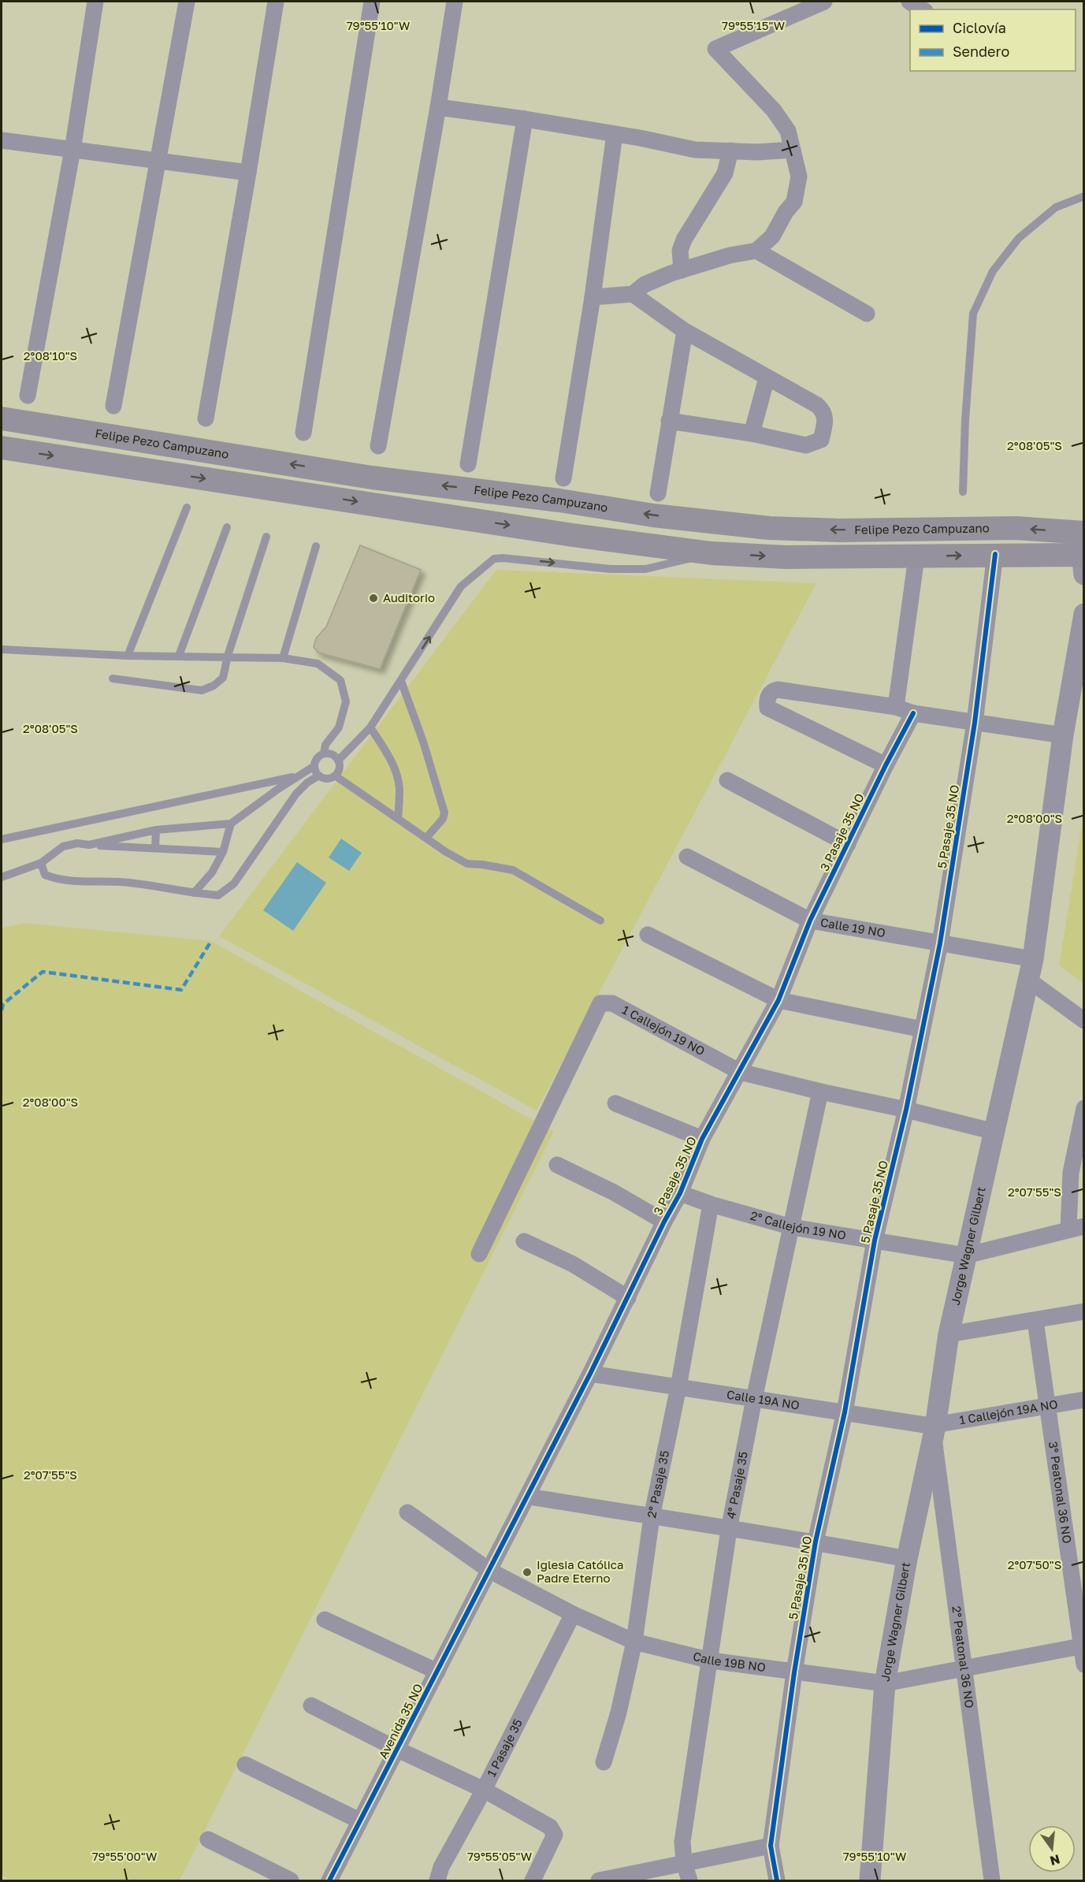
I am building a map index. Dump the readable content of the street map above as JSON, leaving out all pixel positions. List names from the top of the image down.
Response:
{
  "streets": {
    "main road": ["Felipe Pezo Campuzano"],
    "street": [
      "5 Pasaje 35 NO",
      "3 Pasaje 35 NO",
      "Calle 19 NO",
      "1 Callejón 19 NO",
      "2° Callejón 19 NO",
      "Jorge Wagner Gilbert",
      "Calle 19A NO",
      "1 Callejón 19A NO",
      "2° Pasaje 35",
      "4° Pasaje 35",
      "3° Peatonal 36 NO",
      "2° Peatonal 36 NO",
      "Calle 19B NO",
      "Avenida 35 NO",
      "1 Pasaje 35"
    ]
  },
  "crossings": [
    ["Felipe Pezo Campuzano", "5 Pasaje 35 NO"],
    ["5 Pasaje 35 NO", "Calle 19 NO"],
    ["5 Pasaje 35 NO", "1 Callejón 19 NO"],
    ["5 Pasaje 35 NO", "2° Callejón 19 NO"],
    ["5 Pasaje 35 NO", "Calle 19A NO"],
    ["5 Pasaje 35 NO", "Calle 19B NO"],
    ["3 Pasaje 35 NO", "Calle 19 NO"],
    ["3 Pasaje 35 NO", "1 Callejón 19 NO"],
    ["3 Pasaje 35 NO", "2° Callejón 19 NO"],
    ["3 Pasaje 35 NO", "Calle 19A NO"],
    ["3 Pasaje 35 NO", "Calle 19B NO"],
    ["3 Pasaje 35 NO", "Avenida 35 NO"],
    ["Calle 19 NO", "Jorge Wagner Gilbert"],
    ["1 Callejón 19 NO", "Jorge Wagner Gilbert"],
    ["1 Callejón 19 NO", "4° Pasaje 35"],
    ["2° Callejón 19 NO", "Jorge Wagner Gilbert"],
    ["2° Callejón 19 NO", "2° Pasaje 35"],
    ["2° Callejón 19 NO", "4° Pasaje 35"],
    ["Jorge Wagner Gilbert", "Calle 19A NO"],
    ["Jorge Wagner Gilbert", "1 Callejón 19A NO"],
    ["Jorge Wagner Gilbert", "2° Peatonal 36 NO"],
    ["Jorge Wagner Gilbert", "Calle 19B NO"],
    ["Calle 19A NO", "1 Callejón 19A NO"],
    ["Calle 19A NO", "2° Pasaje 35"],
    ["Calle 19A NO", "4° Pasaje 35"],
    ["Calle 19A NO", "2° Peatonal 36 NO"],
    ["1 Callejón 19A NO", "3° Peatonal 36 NO"],
    ["1 Callejón 19A NO", "2° Peatonal 36 NO"],
    ["2° Pasaje 35", "Calle 19B NO"],
    ["4° Pasaje 35", "Calle 19B NO"],
    ["3° Peatonal 36 NO", "Calle 19B NO"],
    ["2° Peatonal 36 NO", "Calle 19B NO"],
    ["Calle 19B NO", "Avenida 35 NO"],
    ["Calle 19B NO", "1 Pasaje 35"]
  ],
  "places": ["Auditorio", "Iglesia Católica Padre Eterno"],
  "legend": ["Ciclovía", "Sendero"],
  "north": "bottom",
  "coordinates": [
    "79°55'10\"W",
    "79°55'15\"W",
    "2°08'10\"S",
    "2°08'05\"S",
    "2°08'00\"S",
    "2°07'55\"S",
    "2°07'50\"S",
    "79°55'00\"W",
    "79°55'05\"W"
  ]
}
